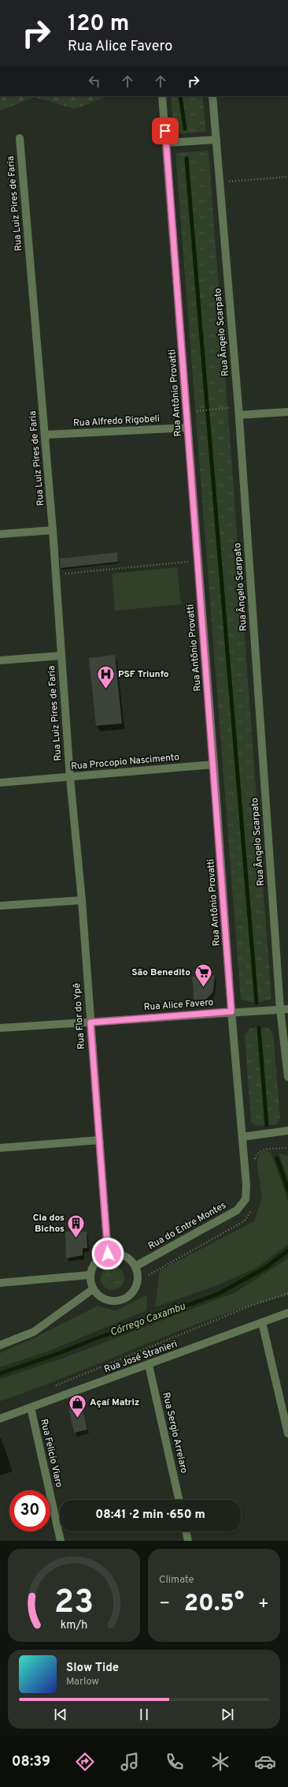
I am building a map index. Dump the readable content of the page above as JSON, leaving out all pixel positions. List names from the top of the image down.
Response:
{
  "streets": {
    "street": [
      "Rua Luiz Pires de Faria",
      "Rua Ângelo Scarpato",
      "Rua Antônio Provatti",
      "Rua Alfredo Rigobeli",
      "Rua Procopio Nascimento",
      "Rua Alice Favero",
      "Rua Flor do Ypê",
      "Rua do Entre Montes",
      "Rua José Stranieri",
      "Rua Sergio Arrelaro",
      "Rua Felicio Viaro"
    ]
  },
  "crossings": [
    ["Rua Luiz Pires de Faria", "Rua Alfredo Rigobeli"],
    ["Rua Luiz Pires de Faria", "Rua Procopio Nascimento"],
    ["Rua Luiz Pires de Faria", "Rua Flor do Ypê"],
    ["Rua Ângelo Scarpato", "Rua Alice Favero"],
    ["Rua Antônio Provatti", "Rua Alfredo Rigobeli"],
    ["Rua Antônio Provatti", "Rua Procopio Nascimento"],
    ["Rua Antônio Provatti", "Rua Alice Favero"],
    ["Rua Antônio Provatti", "Rua do Entre Montes"],
    ["Rua Procopio Nascimento", "Rua Flor do Ypê"],
    ["Rua Alice Favero", "Rua Flor do Ypê"],
    ["Rua Flor do Ypê", "Rua do Entre Montes"],
    ["Rua José Stranieri", "Rua Sergio Arrelaro"],
    ["Rua José Stranieri", "Rua Felicio Viaro"]
  ],
  "water": ["Córrego Caxambu"],
  "places": {
    "hospital": ["PSF Triunfo"],
    "supermarket": ["São Benedito"],
    "building": ["Cia dos Bichos"],
    "shop": ["Açaí Matriz"]
  },
  "page": {
    "turn": ["120 m", "Rua Alice Favero"],
    "limit": "30",
    "trip": "08:41 · 2 min · 650 m",
    "tile": "Climate",
    "heat": ["−", "20.5°", "+"],
    "song": ["Slow Tide", "Marlow"],
    "tabs": "08:39",
    "gauge": ["23", "km/h"]
  }
}
